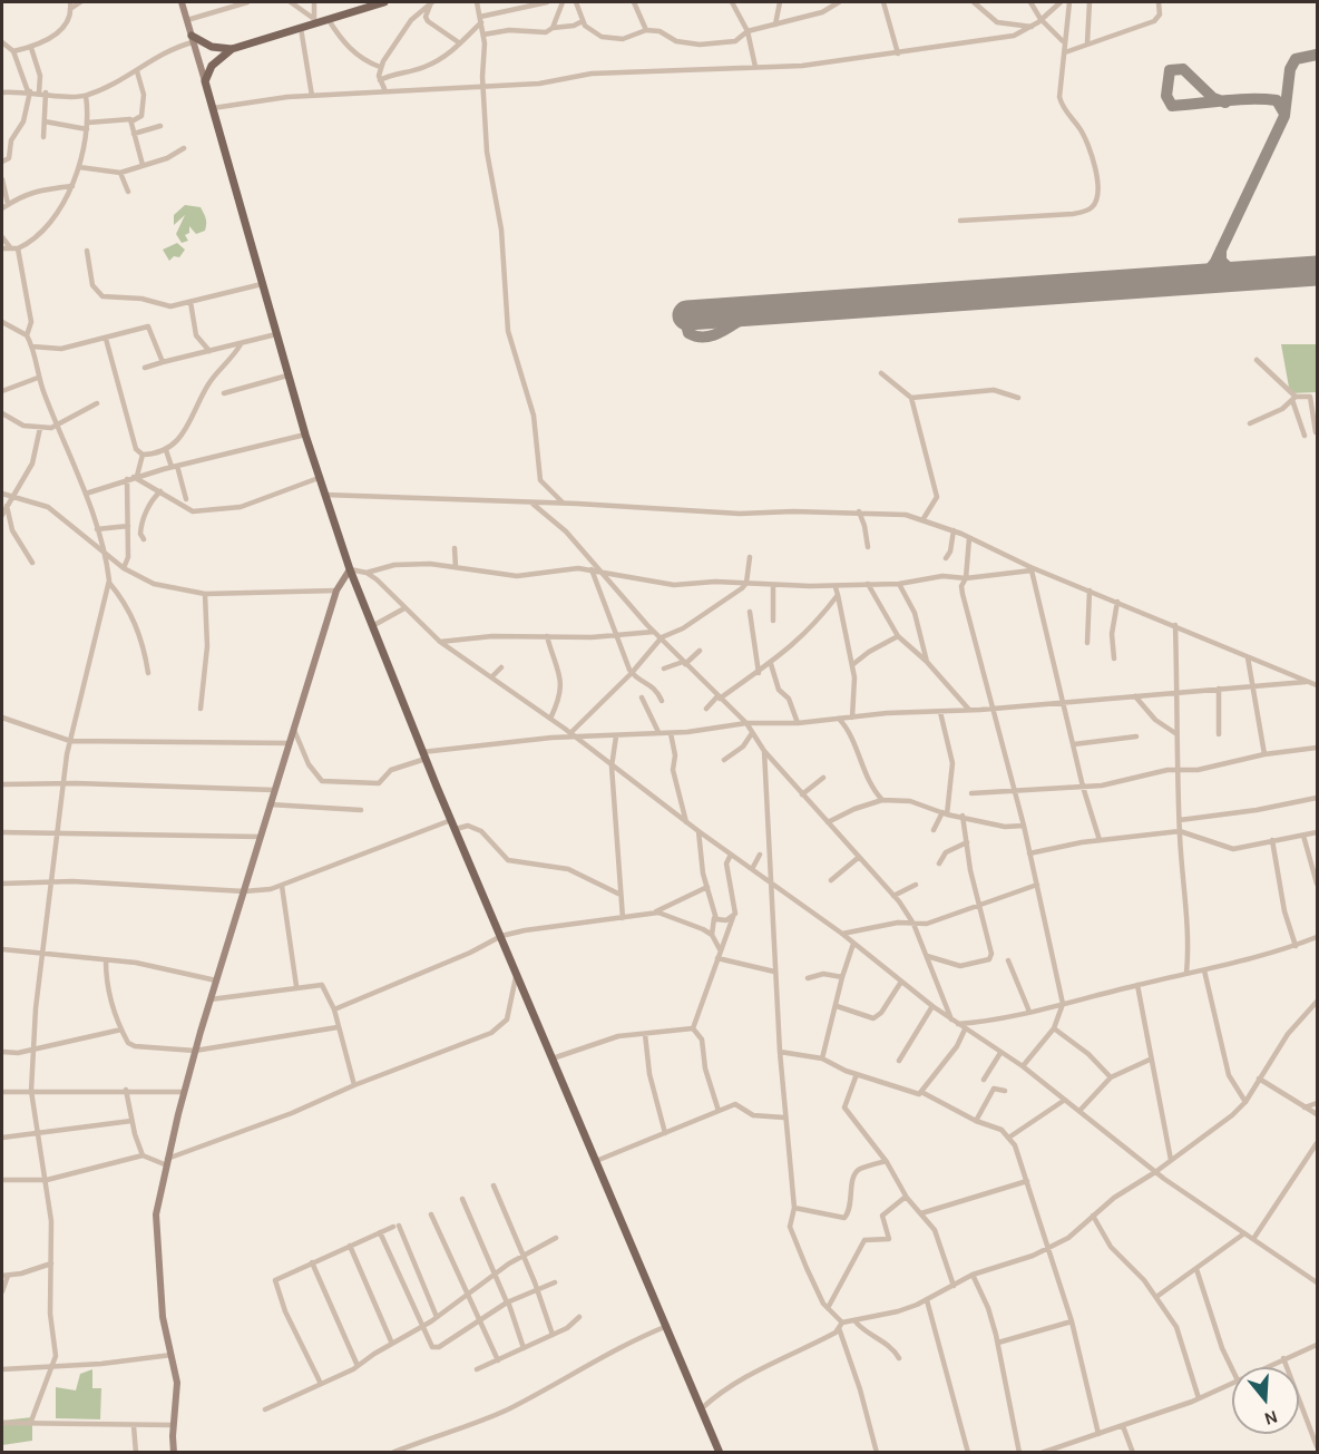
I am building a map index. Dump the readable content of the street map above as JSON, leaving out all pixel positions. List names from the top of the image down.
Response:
{
  "north": "bottom"
}
